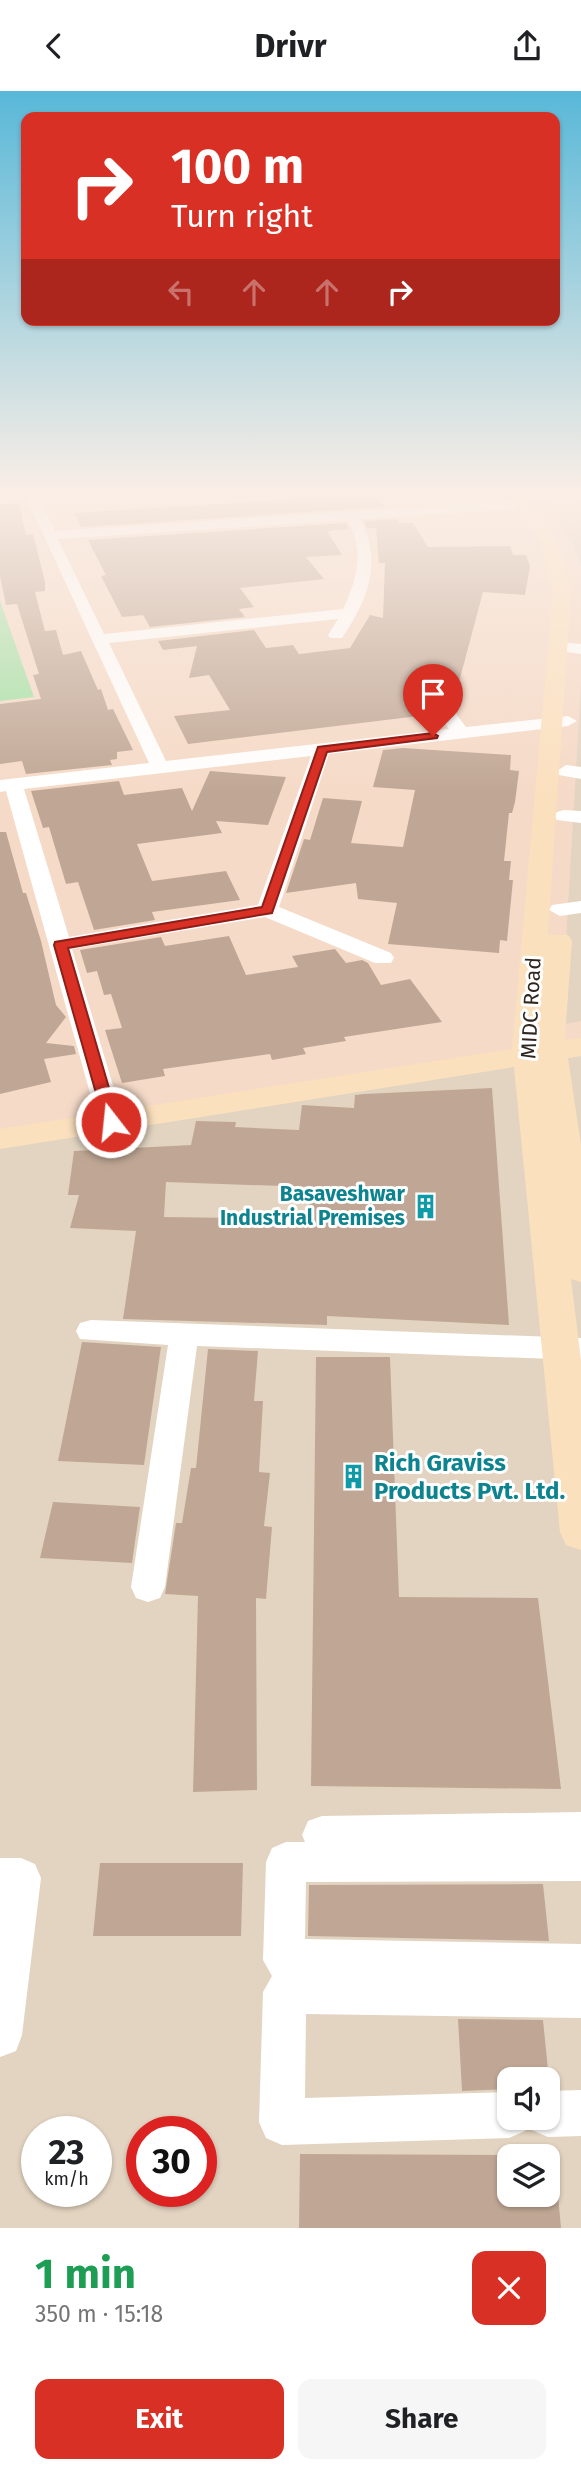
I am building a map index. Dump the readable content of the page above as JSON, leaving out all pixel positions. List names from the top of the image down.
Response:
{
  "streets": {
    "main road": ["MIDC Road"]
  },
  "places": {
    "building": ["Basaveshwar Industrial Premises", "Rich Graviss Products Pvt. Ltd."]
  },
  "page": {
    "header": "Drivr",
    "turn": ["100 m", "Turn right"],
    "speed": "23 km/h",
    "limit": "30",
    "heading": ["1 min", "350 m · 15:18"],
    "buttons": ["Exit", "Share"]
  }
}
